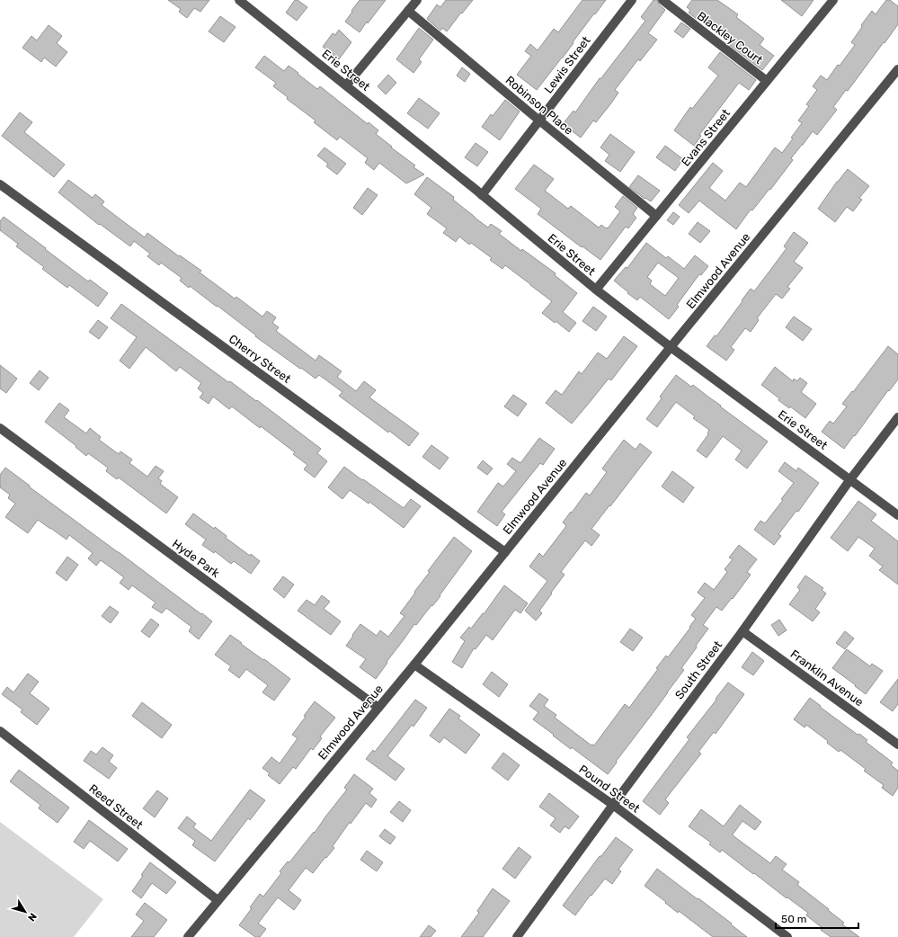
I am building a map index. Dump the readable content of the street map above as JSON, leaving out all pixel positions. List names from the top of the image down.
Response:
{
  "streets": {
    "street": [
      "Blackley Court",
      "Lewis Street",
      "Erie Street",
      "Robinson Place",
      "Evans Street",
      "Elmwood Avenue",
      "Cherry Street",
      "Hyde Park",
      "South Street",
      "Franklin Avenue",
      "Pound Street",
      "Reed Street"
    ]
  },
  "crossings": [
    ["Blackley Court", "Evans Street"],
    ["Lewis Street", "Erie Street"],
    ["Lewis Street", "Robinson Place"],
    ["Erie Street", "Evans Street"],
    ["Erie Street", "Elmwood Avenue"],
    ["Erie Street", "South Street"],
    ["Robinson Place", "Evans Street"],
    ["Elmwood Avenue", "Cherry Street"],
    ["Elmwood Avenue", "Hyde Park"],
    ["Elmwood Avenue", "Pound Street"],
    ["Elmwood Avenue", "Reed Street"],
    ["South Street", "Franklin Avenue"],
    ["South Street", "Pound Street"]
  ],
  "scale_bar": "50 m",
  "north": "bottom right"
}
